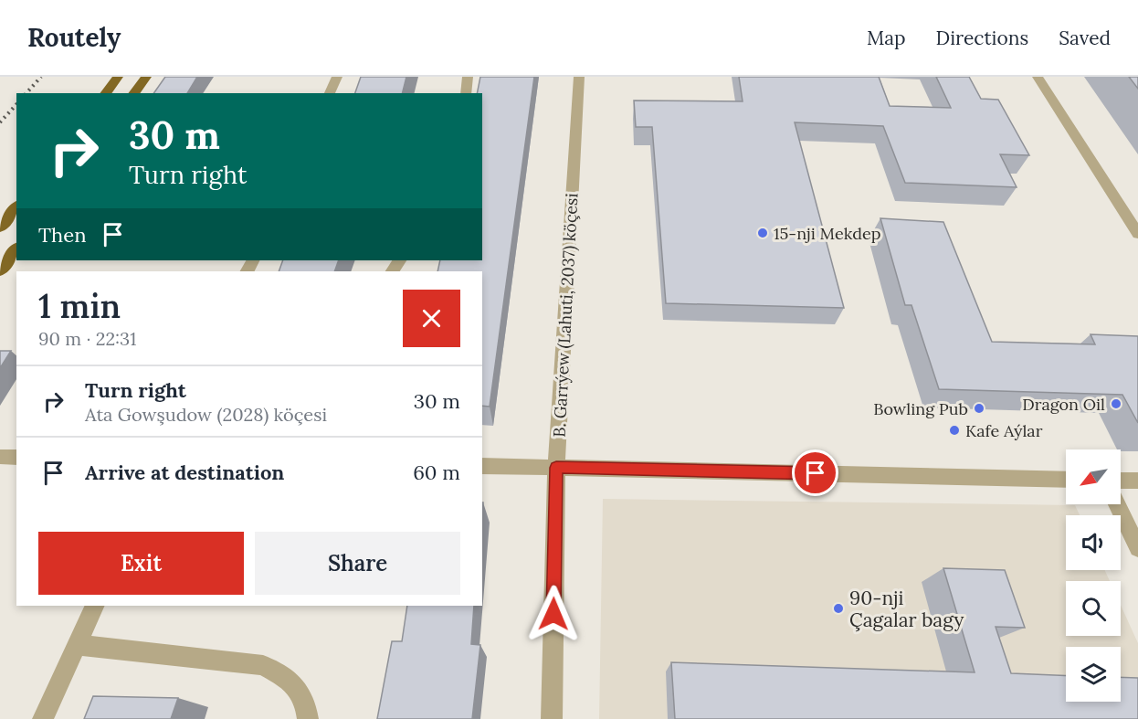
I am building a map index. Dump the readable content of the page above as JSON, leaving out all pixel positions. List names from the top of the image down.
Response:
{
  "streets": {
    "street": ["B. Garrýew (Lahuti, 2037) köçesi"]
  },
  "places": [
    "15-nji Mekdep",
    "Dragon Oil",
    "Bowling Pub",
    "Kafe Aýlar",
    "90-nji Çagalar bagy"
  ],
  "north": "bottom left",
  "page": {
    "header": "Routely",
    "nav": ["Map", "Directions", "Saved"],
    "turn": ["30 m", "Turn right"],
    "then": "Then",
    "heading": ["1 min", "90 m · 22:31"],
    "list": [
      {
        "name": "Turn right",
        "note": "Ata Gowşudow (2028) köçesi",
        "value": "30 m"
      },
      {
        "name": "Arrive at destination",
        "value": "60 m"
      }
    ],
    "buttons": ["Exit", "Share"]
  }
}
